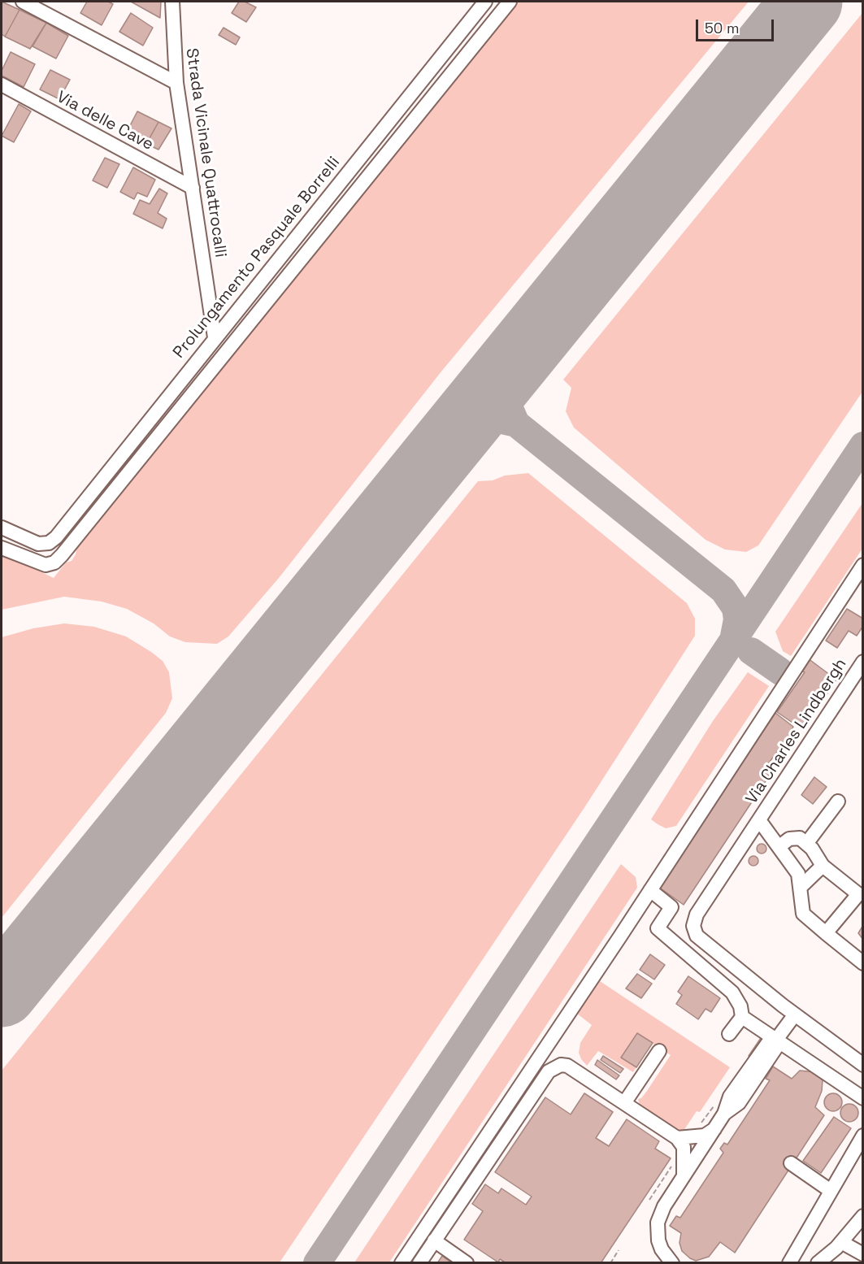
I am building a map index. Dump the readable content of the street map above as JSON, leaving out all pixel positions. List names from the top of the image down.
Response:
{
  "streets": {
    "street": [
      "Via delle Cave",
      "Strada Vicinale Quattrocalli",
      "Prolungamento Pasquale Borrelli",
      "Via Charles Lindbergh"
    ]
  },
  "crossings": [
    ["Via delle Cave", "Strada Vicinale Quattrocalli"],
    ["Strada Vicinale Quattrocalli", "Prolungamento Pasquale Borrelli"]
  ],
  "scale_bar": "50 m"
}
